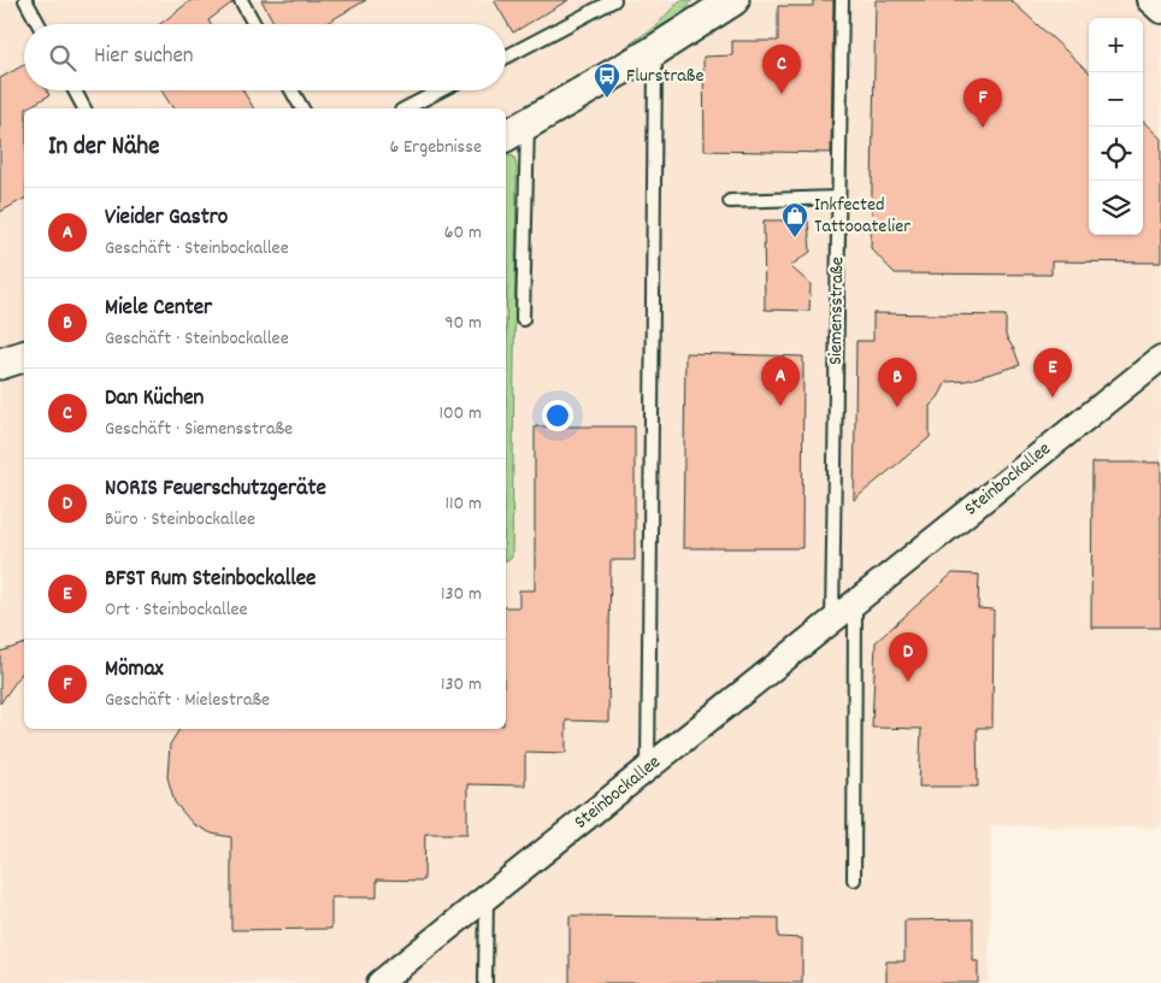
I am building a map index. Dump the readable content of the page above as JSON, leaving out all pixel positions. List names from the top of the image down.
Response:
{
  "streets": {
    "street": ["Steinbockallee"],
    "lane": ["Siemensstraße"]
  },
  "crossings": [
    ["Siemensstraße", "Steinbockallee"]
  ],
  "places": {
    "bus stop": ["Flurstraße"],
    "shop": ["Inkfected Tattooatelier"]
  },
  "page": {
    "map_buttons": ["+", "−"],
    "search": "Hier suchen",
    "pins": [
      "C",
      "F",
      "E",
      "A",
      "B",
      "D"
    ],
    "heading": ["In der Nähe", "6 Ergebnisse"],
    "list": [
      {
        "mark": "A",
        "name": "Vieider Gastro",
        "note": "Geschäft · Steinbockallee",
        "value": "60 m"
      },
      {
        "mark": "B",
        "name": "Miele Center",
        "note": "Geschäft · Steinbockallee",
        "value": "90 m"
      },
      {
        "mark": "C",
        "name": "Dan Küchen",
        "note": "Geschäft · Siemensstraße",
        "value": "100 m"
      },
      {
        "mark": "D",
        "name": "NORIS Feuerschutzgeräte",
        "note": "Büro · Steinbockallee",
        "value": "110 m"
      },
      {
        "mark": "E",
        "name": "BFST Rum Steinbockallee",
        "note": "Ort · Steinbockallee",
        "value": "130 m"
      },
      {
        "mark": "F",
        "name": "Mömax",
        "note": "Geschäft · Mielestraße",
        "value": "130 m"
      }
    ]
  }
}
